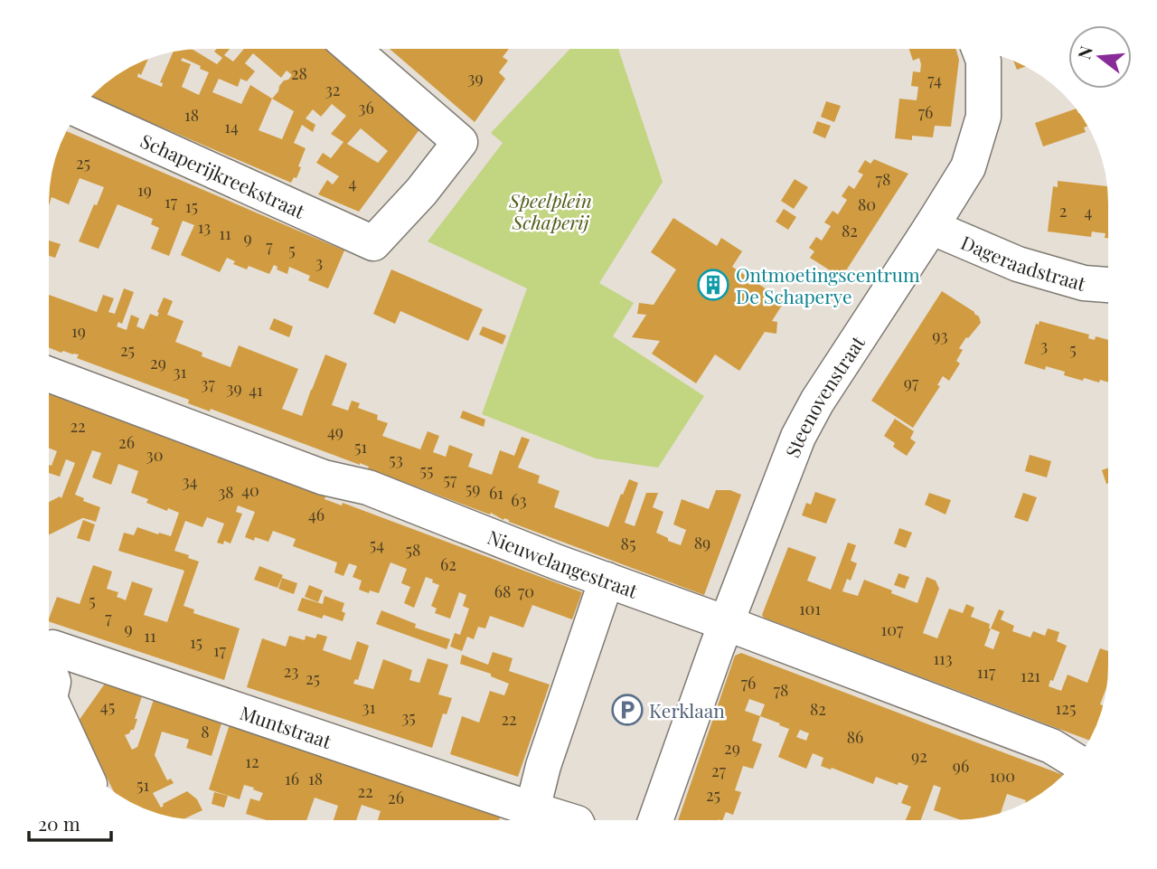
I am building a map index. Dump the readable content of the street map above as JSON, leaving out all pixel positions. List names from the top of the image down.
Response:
{
  "streets": {
    "street": [
      "Schaperijkreekstraat",
      "Dageraadstraat",
      "Steenovenstraat",
      "Nieuwelangestraat",
      "Muntstraat"
    ]
  },
  "crossings": [
    ["Dageraadstraat", "Steenovenstraat"],
    ["Steenovenstraat", "Nieuwelangestraat"]
  ],
  "parks": ["Speelplein Schaperij"],
  "places": {
    "building": ["Ontmoetingscentrum De Schaperye"],
    "parking": ["Kerklaan"]
  },
  "house_numbers": [
    "28",
    "39",
    "74",
    "32",
    "36",
    "76",
    "18",
    "14",
    "25",
    "78",
    "4",
    "19",
    "17",
    "80",
    "15",
    "2",
    "4",
    "13",
    "82",
    "11",
    "9",
    "7",
    "5",
    "3",
    "19",
    "93",
    "3",
    "5",
    "25",
    "29",
    "31",
    "97",
    "37",
    "39",
    "41",
    "22",
    "49",
    "26",
    "51",
    "30",
    "53",
    "55",
    "57",
    "34",
    "59",
    "40",
    "38",
    "61",
    "63",
    "46",
    "89",
    "85",
    "54",
    "58",
    "62",
    "68",
    "70",
    "5",
    "101",
    "7",
    "9",
    "107",
    "11",
    "15",
    "17",
    "113",
    "23",
    "117",
    "121",
    "25",
    "76",
    "78",
    "45",
    "31",
    "125",
    "82",
    "35",
    "22",
    "8",
    "86",
    "29",
    "92",
    "12",
    "96",
    "27",
    "100",
    "16",
    "18",
    "51",
    "22",
    "25",
    "26"
  ],
  "scale_bar": "20 m",
  "north": "left"
}
